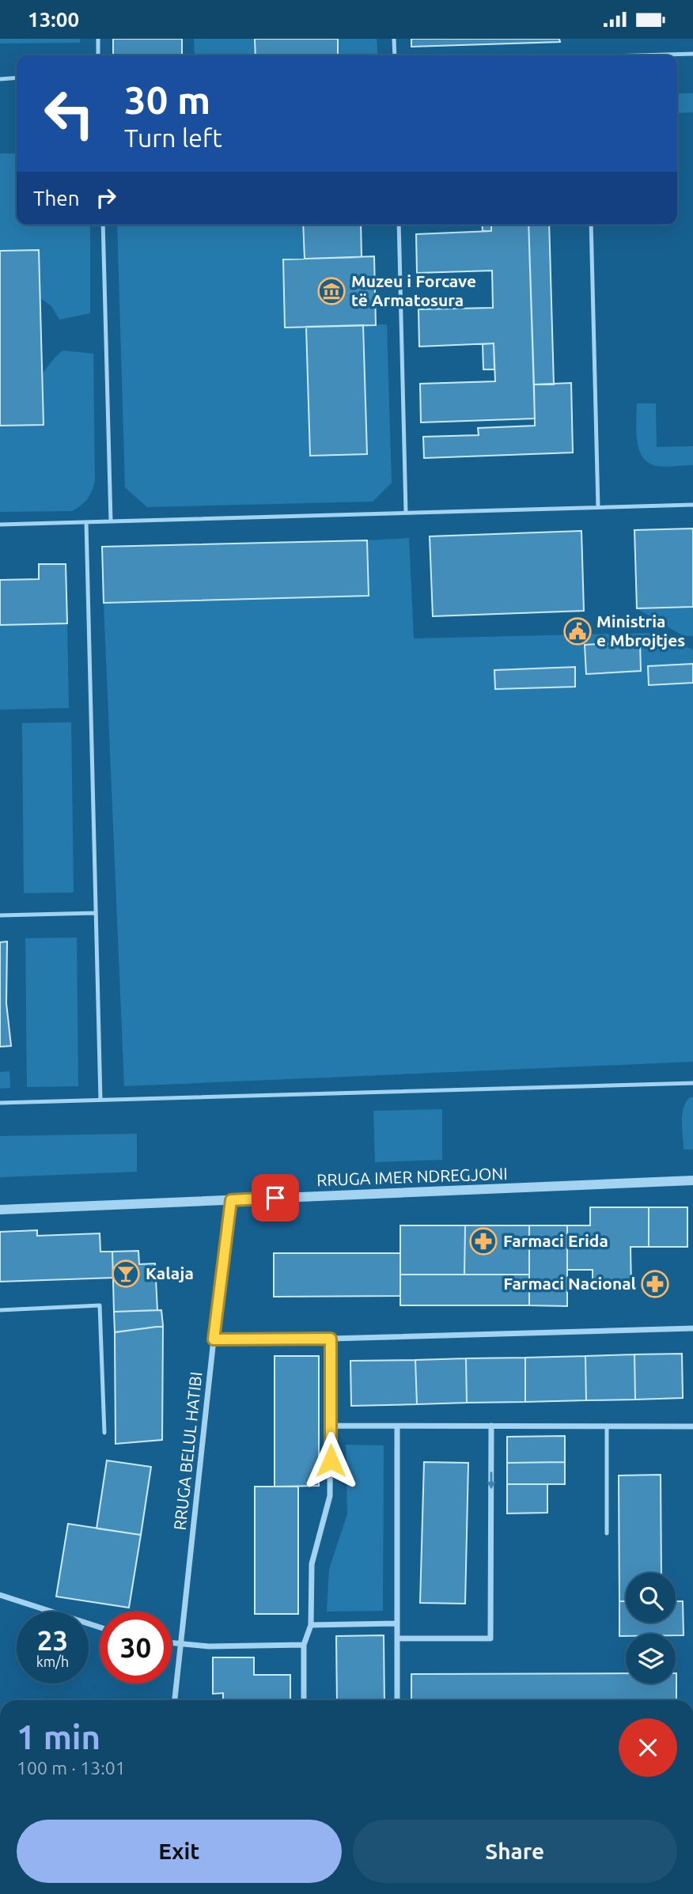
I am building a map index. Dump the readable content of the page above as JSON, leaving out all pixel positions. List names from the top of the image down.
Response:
{
  "streets": {
    "street": ["RRUGA IMER NDREGJONI", "RRUGA BELUL HATIBI"]
  },
  "crossings": [
    ["RRUGA IMER NDREGJONI", "RRUGA BELUL HATIBI"]
  ],
  "places": {
    "museum": ["Muzeu i Forcave të Armatosura"],
    "public building": ["Ministria e Mbrojtjes"],
    "pharmacy": ["Farmaci Erida", "Farmaci Nacional"],
    "bar": ["Kalaja"]
  },
  "page": {
    "status": "13:00",
    "turn": ["30 m", "Turn left"],
    "then": "Then",
    "speed": "23 km/h",
    "limit": "30",
    "heading": ["1 min", "100 m · 13:01"],
    "buttons": ["Exit", "Share"]
  }
}
